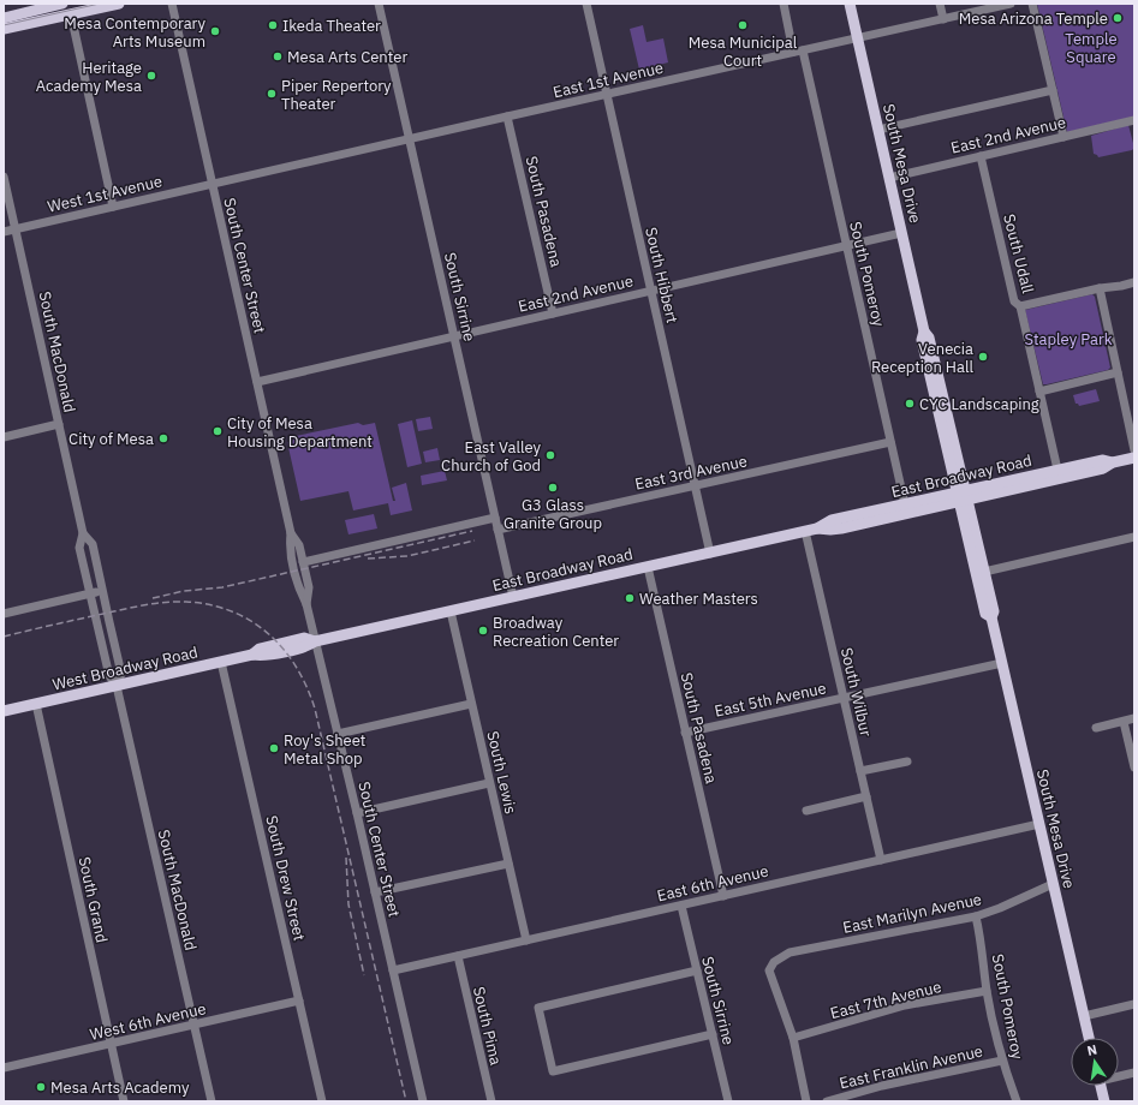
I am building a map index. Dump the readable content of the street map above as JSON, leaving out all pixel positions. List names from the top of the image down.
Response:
{
  "streets": {
    "main road": ["South Mesa Drive", "East Broadway Road", "West Broadway Road"],
    "street": [
      "East 1st Avenue",
      "East 2nd Avenue",
      "West 1st Avenue",
      "South Pasadena",
      "South Udall",
      "South Center Street",
      "South Pomeroy",
      "South Hibbert",
      "South Sirrine",
      "South MacDonald",
      "East 3rd Avenue",
      "South Wilbur",
      "East 5th Avenue",
      "South Lewis",
      "South Drew Street",
      "East 6th Avenue",
      "South Grand",
      "East Marilyn Avenue",
      "East 7th Avenue",
      "West 6th Avenue",
      "South Pima",
      "East Franklin Avenue"
    ]
  },
  "crossings": [
    ["East 1st Avenue", "South Mesa Drive"],
    ["East 1st Avenue", "West 1st Avenue"],
    ["East 1st Avenue", "South Pasadena"],
    ["East 1st Avenue", "South Center Street"],
    ["East 1st Avenue", "South Pomeroy"],
    ["East 1st Avenue", "South Hibbert"],
    ["East 1st Avenue", "South Sirrine"],
    ["East 2nd Avenue", "South Mesa Drive"],
    ["East 2nd Avenue", "South Pasadena"],
    ["East 2nd Avenue", "South Udall"],
    ["East 2nd Avenue", "South Center Street"],
    ["East 2nd Avenue", "South Pomeroy"],
    ["East 2nd Avenue", "South Hibbert"],
    ["East 2nd Avenue", "South Sirrine"],
    ["South Mesa Drive", "East Broadway Road"],
    ["South Mesa Drive", "East 5th Avenue"],
    ["South Mesa Drive", "East 6th Avenue"],
    ["South Mesa Drive", "East Marilyn Avenue"],
    ["West 1st Avenue", "South Center Street"],
    ["West 1st Avenue", "South MacDonald"],
    ["South Pasadena", "East Broadway Road"],
    ["South Pasadena", "East 5th Avenue"],
    ["South Pasadena", "East 6th Avenue"],
    ["South Udall", "East Broadway Road"],
    ["South Center Street", "East Broadway Road"],
    ["South Center Street", "West Broadway Road"],
    ["South Center Street", "East 6th Avenue"],
    ["South Pomeroy", "East 3rd Avenue"],
    ["South Pomeroy", "East Broadway Road"],
    ["South Pomeroy", "East Marilyn Avenue"],
    ["South Pomeroy", "East 7th Avenue"],
    ["South Pomeroy", "East Franklin Avenue"],
    ["South Hibbert", "East 3rd Avenue"],
    ["South Hibbert", "East Broadway Road"],
    ["South Sirrine", "East 3rd Avenue"],
    ["South Sirrine", "East Broadway Road"],
    ["South Sirrine", "East 6th Avenue"],
    ["South MacDonald", "West Broadway Road"],
    ["South MacDonald", "West 6th Avenue"],
    ["East Broadway Road", "West Broadway Road"],
    ["East Broadway Road", "South Wilbur"],
    ["East Broadway Road", "South Lewis"],
    ["West Broadway Road", "South Drew Street"],
    ["West Broadway Road", "South Grand"],
    ["South Wilbur", "East 5th Avenue"],
    ["South Wilbur", "East 6th Avenue"],
    ["South Lewis", "East 6th Avenue"],
    ["South Drew Street", "West 6th Avenue"],
    ["East 6th Avenue", "South Pima"],
    ["South Grand", "West 6th Avenue"],
    ["East Marilyn Avenue", "East 7th Avenue"]
  ],
  "parks": ["Temple Square", "Stapley Park"],
  "places": [
    "Mesa Arizona Temple",
    "Ikeda Theater",
    "Mesa Municipal Court",
    "Mesa Contemporary Arts Museum",
    "Mesa Arts Center",
    "Heritage Academy Mesa",
    "Piper Repertory Theater",
    "Venecia Reception Hall",
    "CYC Landscaping",
    "City of Mesa Housing Department",
    "City of Mesa",
    "East Valley Church of God",
    "G3 Glass Granite Group",
    "Weather Masters",
    "Broadway Recreation Center",
    "Roy's Sheet Metal Shop",
    "Mesa Arts Academy"
  ],
  "north": "top"
}
